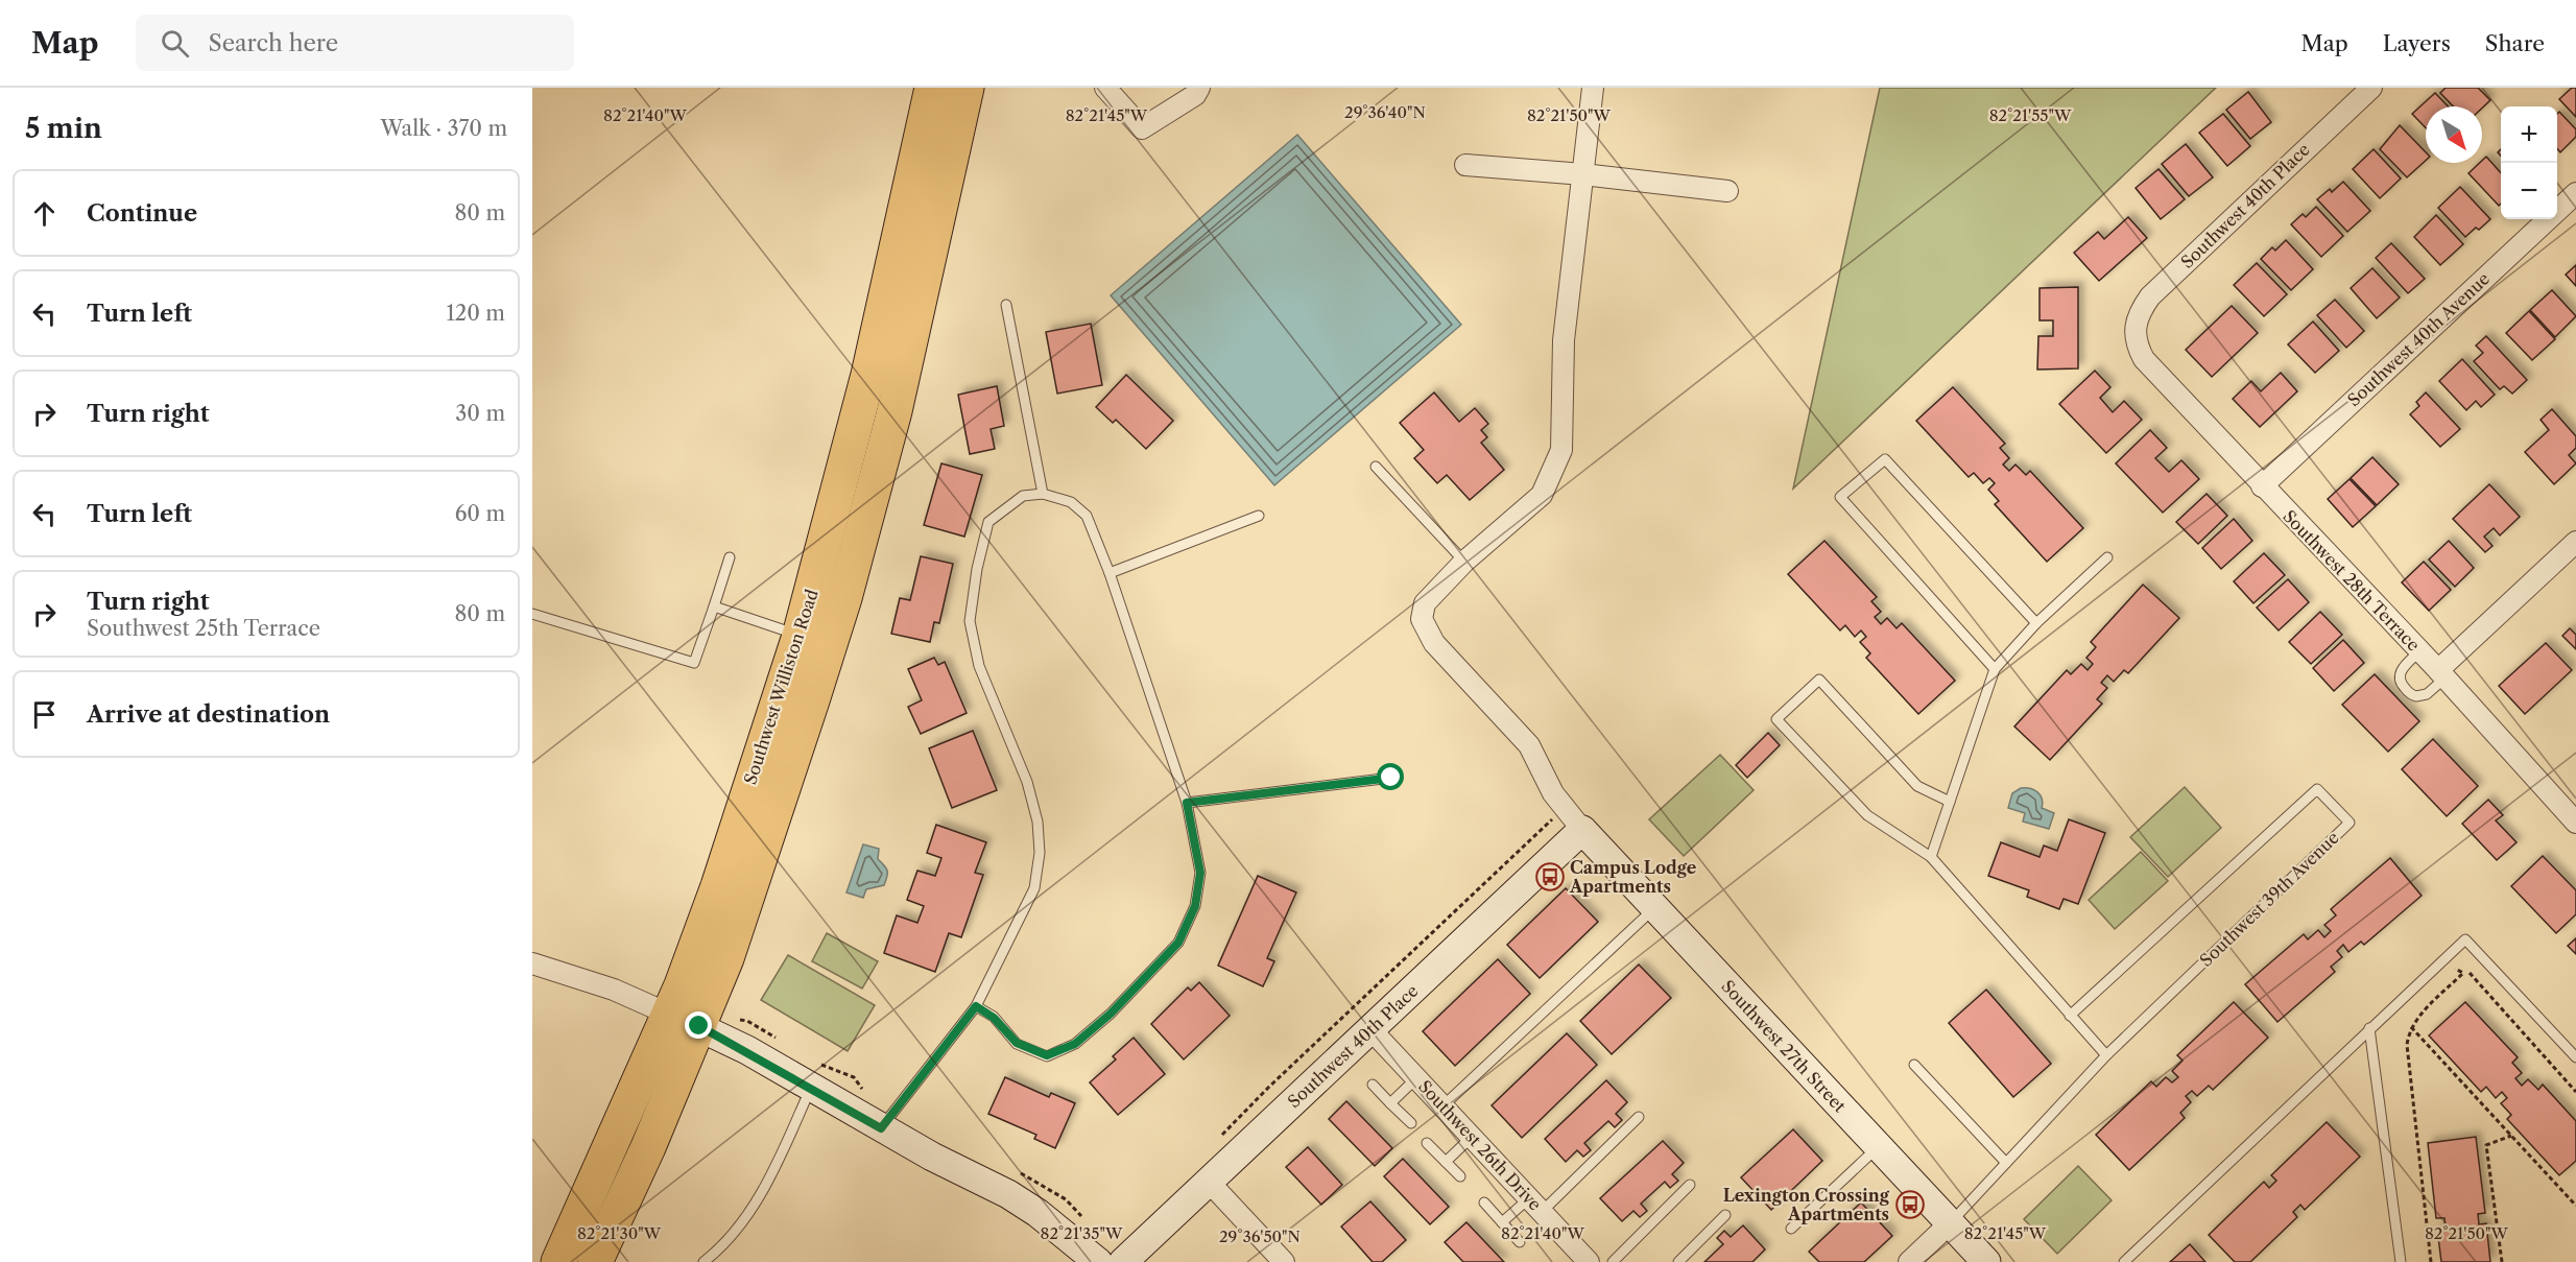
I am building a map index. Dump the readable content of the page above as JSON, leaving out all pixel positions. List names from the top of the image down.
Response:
{
  "streets": {
    "highway": ["Southwest Williston Road"],
    "street": [
      "Southwest 40th Place",
      "Southwest 40th Avenue",
      "Southwest 28th Terrace",
      "Southwest 27th Street",
      "Southwest 26th Drive"
    ],
    "lane": ["Southwest 39th Avenue"]
  },
  "crossings": [
    ["Southwest 40th Place", "Southwest 28th Terrace"],
    ["Southwest 40th Place", "Southwest 27th Street"],
    ["Southwest 40th Place", "Southwest 26th Drive"],
    ["Southwest 40th Avenue", "Southwest 28th Terrace"],
    ["Southwest 39th Avenue", "Southwest 27th Street"]
  ],
  "places": {
    "bus stop": ["Campus Lodge Apartments", "Lexington Crossing Apartments"]
  },
  "north": "bottom right",
  "page": {
    "header": "Map",
    "search": "Search here",
    "nav": ["Map", "Layers", "Share"],
    "heading": ["5 min", "Walk · 370 m"],
    "map_buttons": ["+", "−"],
    "list": [
      ["Continue", "80 m"],
      ["Turn left", "120 m"],
      ["Turn right", "30 m"],
      ["Turn left", "60 m"],
      ["Turn right", "Southwest 25th Terrace", "80 m"],
      "Arrive at destination"
    ]
  },
  "coordinates": [
    "29°36'40\"N",
    "82°21'40\"W",
    "82°21'45\"W",
    "82°21'50\"W",
    "82°21'55\"W",
    "82°21'30\"W",
    "82°21'35\"W",
    "29°36'50\"N"
  ]
}
